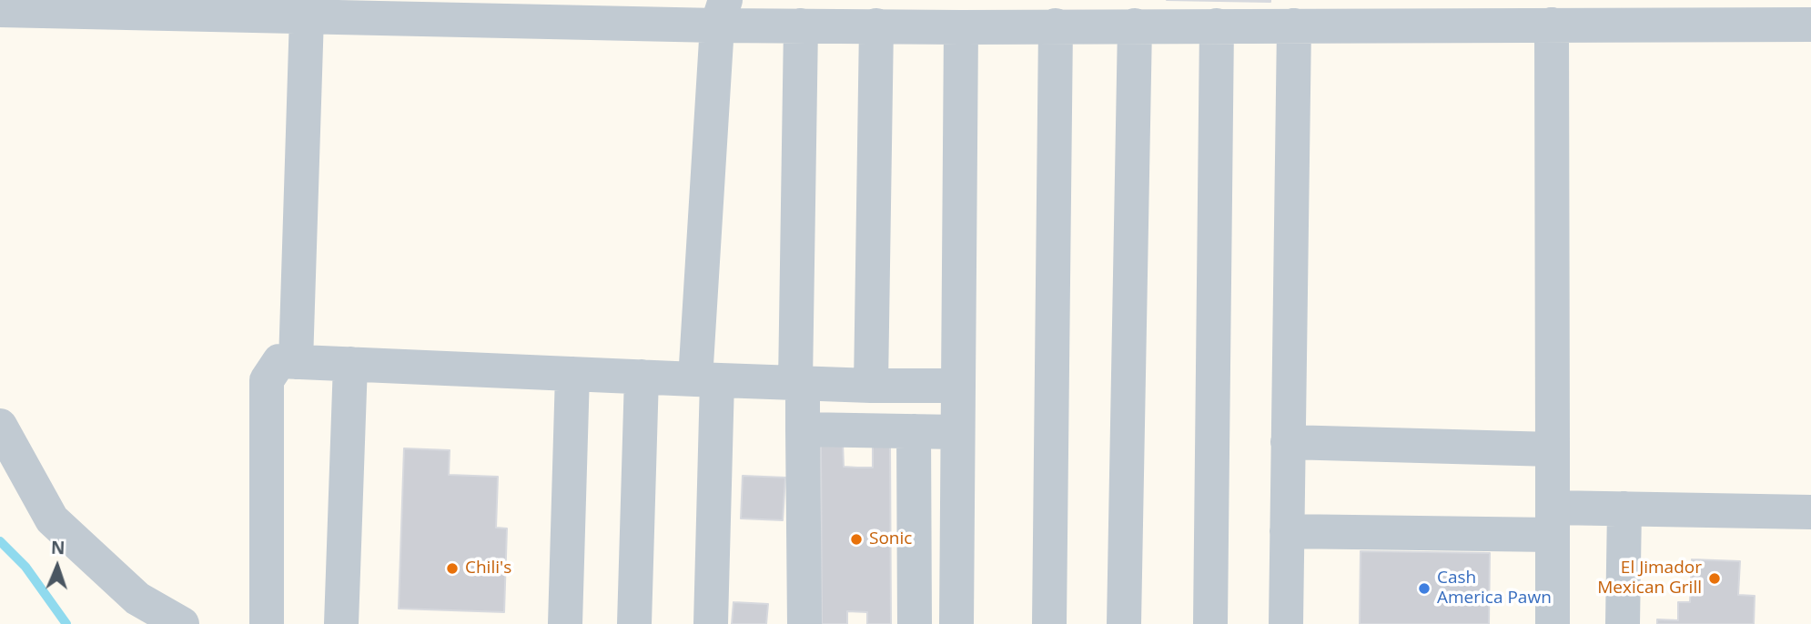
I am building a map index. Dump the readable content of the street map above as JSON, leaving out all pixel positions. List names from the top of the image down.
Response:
{
  "places": [
    "Sonic",
    "Chili's",
    "El Jimador Mexican Grill",
    "Cash America Pawn"
  ],
  "north": "top"
}
